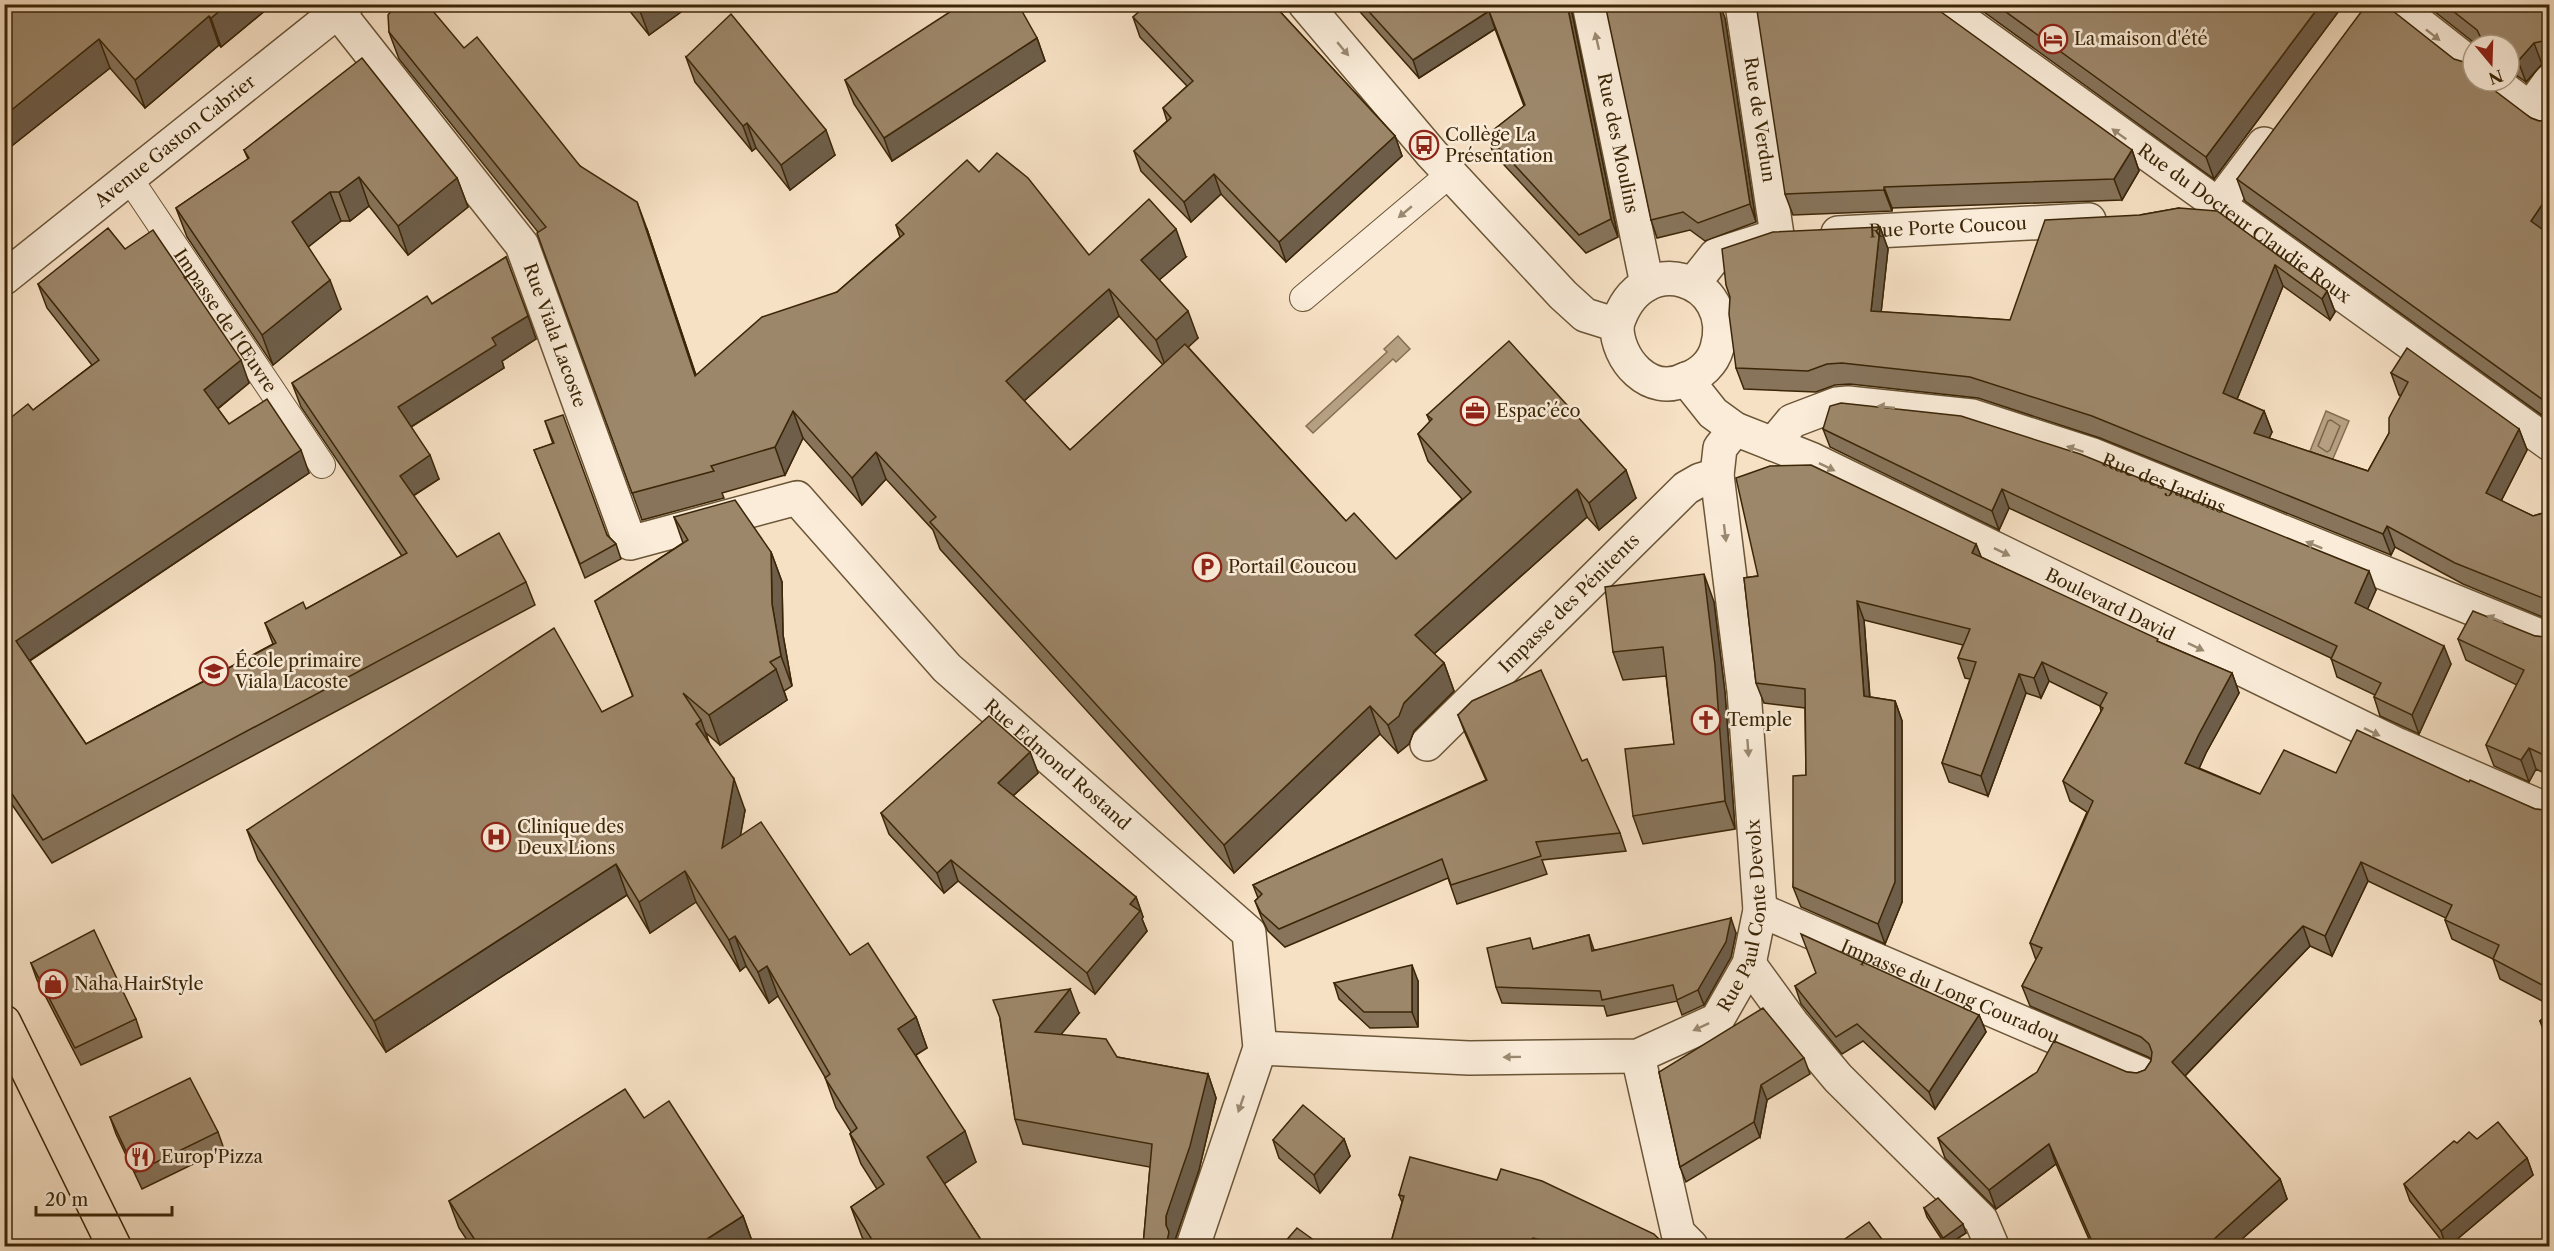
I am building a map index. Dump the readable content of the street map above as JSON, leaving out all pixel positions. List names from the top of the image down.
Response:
{
  "streets": {
    "street": [
      "Rue de Verdun",
      "Avenue Gaston Cabrier",
      "Rue des Moulins",
      "Rue du Docteur Claudie Roux",
      "Rue Porte Coucou",
      "Rue Viala Lacoste",
      "Rue des Jardins",
      "Impasse des Pénitents",
      "Boulevard David",
      "Rue Edmond Rostand",
      "Rue Paul Conte Devolx",
      "Impasse du Long Couradou"
    ],
    "lane": ["Impasse de l'Œuvre"]
  },
  "crossings": [
    ["Rue de Verdun", "Rue Porte Coucou"],
    ["Avenue Gaston Cabrier", "Impasse de l'Œuvre"],
    ["Avenue Gaston Cabrier", "Rue Viala Lacoste"],
    ["Rue des Moulins", "Rue Porte Coucou"],
    ["Rue des Moulins", "Boulevard David"],
    ["Rue Porte Coucou", "Boulevard David"],
    ["Rue Viala Lacoste", "Rue Edmond Rostand"],
    ["Rue des Jardins", "Boulevard David"],
    ["Impasse des Pénitents", "Rue Paul Conte Devolx"],
    ["Boulevard David", "Rue Paul Conte Devolx"],
    ["Rue Edmond Rostand", "Rue Paul Conte Devolx"],
    ["Rue Paul Conte Devolx", "Impasse du Long Couradou"]
  ],
  "one_way": [
    "Rue des Moulins",
    "Rue du Docteur Claudie Roux",
    "Rue des Jardins",
    "Boulevard David"
  ],
  "places": {
    "hotel": ["La maison d'été"],
    "bus stop": ["Collège La Présentation"],
    "office": ["Espac’éco"],
    "parking": ["Portail Coucou"],
    "school or university": ["École primaire Viala Lacoste"],
    "church": ["Temple"],
    "hospital": ["Clinique des Deux Lions"],
    "shop": ["Naha HairStyle"],
    "restaurant": ["Europ'Pizza"]
  },
  "scale_bar": "20 m",
  "north": "bottom"
}
